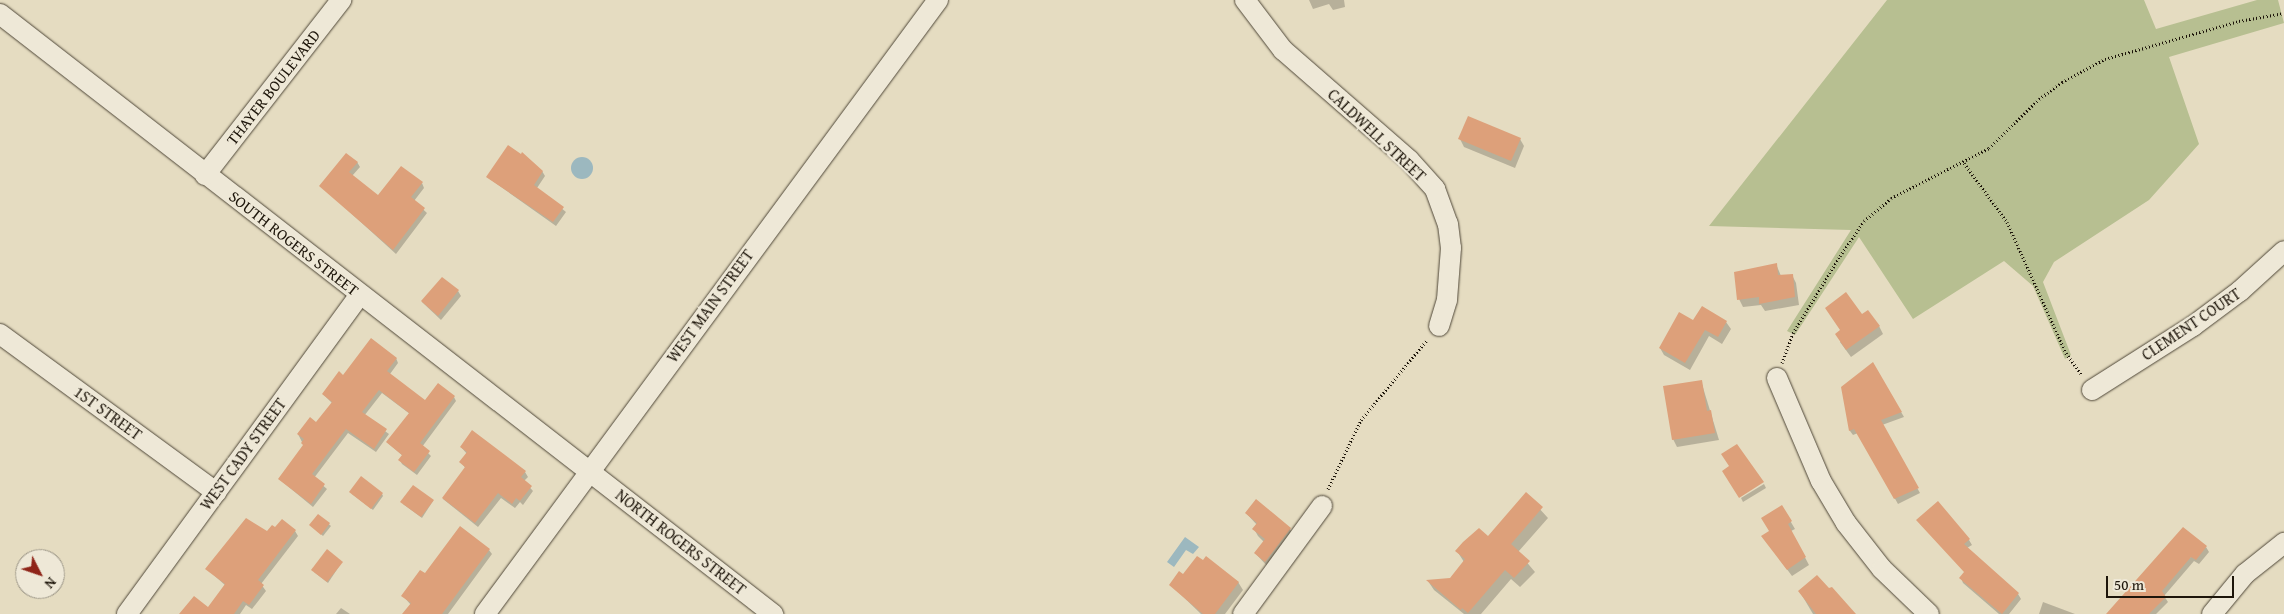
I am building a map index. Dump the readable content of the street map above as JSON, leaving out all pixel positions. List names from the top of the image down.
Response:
{
  "streets": {
    "street": [
      "THAYER BOULEVARD",
      "CALDWELL STREET",
      "SOUTH ROGERS STREET",
      "WEST MAIN STREET",
      "CLEMENT COURT",
      "1ST STREET",
      "WEST CADY STREET",
      "NORTH ROGERS STREET"
    ]
  },
  "crossings": [
    ["THAYER BOULEVARD", "SOUTH ROGERS STREET"],
    ["SOUTH ROGERS STREET", "WEST MAIN STREET"],
    ["SOUTH ROGERS STREET", "WEST CADY STREET"],
    ["SOUTH ROGERS STREET", "NORTH ROGERS STREET"],
    ["WEST MAIN STREET", "NORTH ROGERS STREET"],
    ["1ST STREET", "WEST CADY STREET"]
  ],
  "scale_bar": "50 m",
  "north": "bottom right"
}
